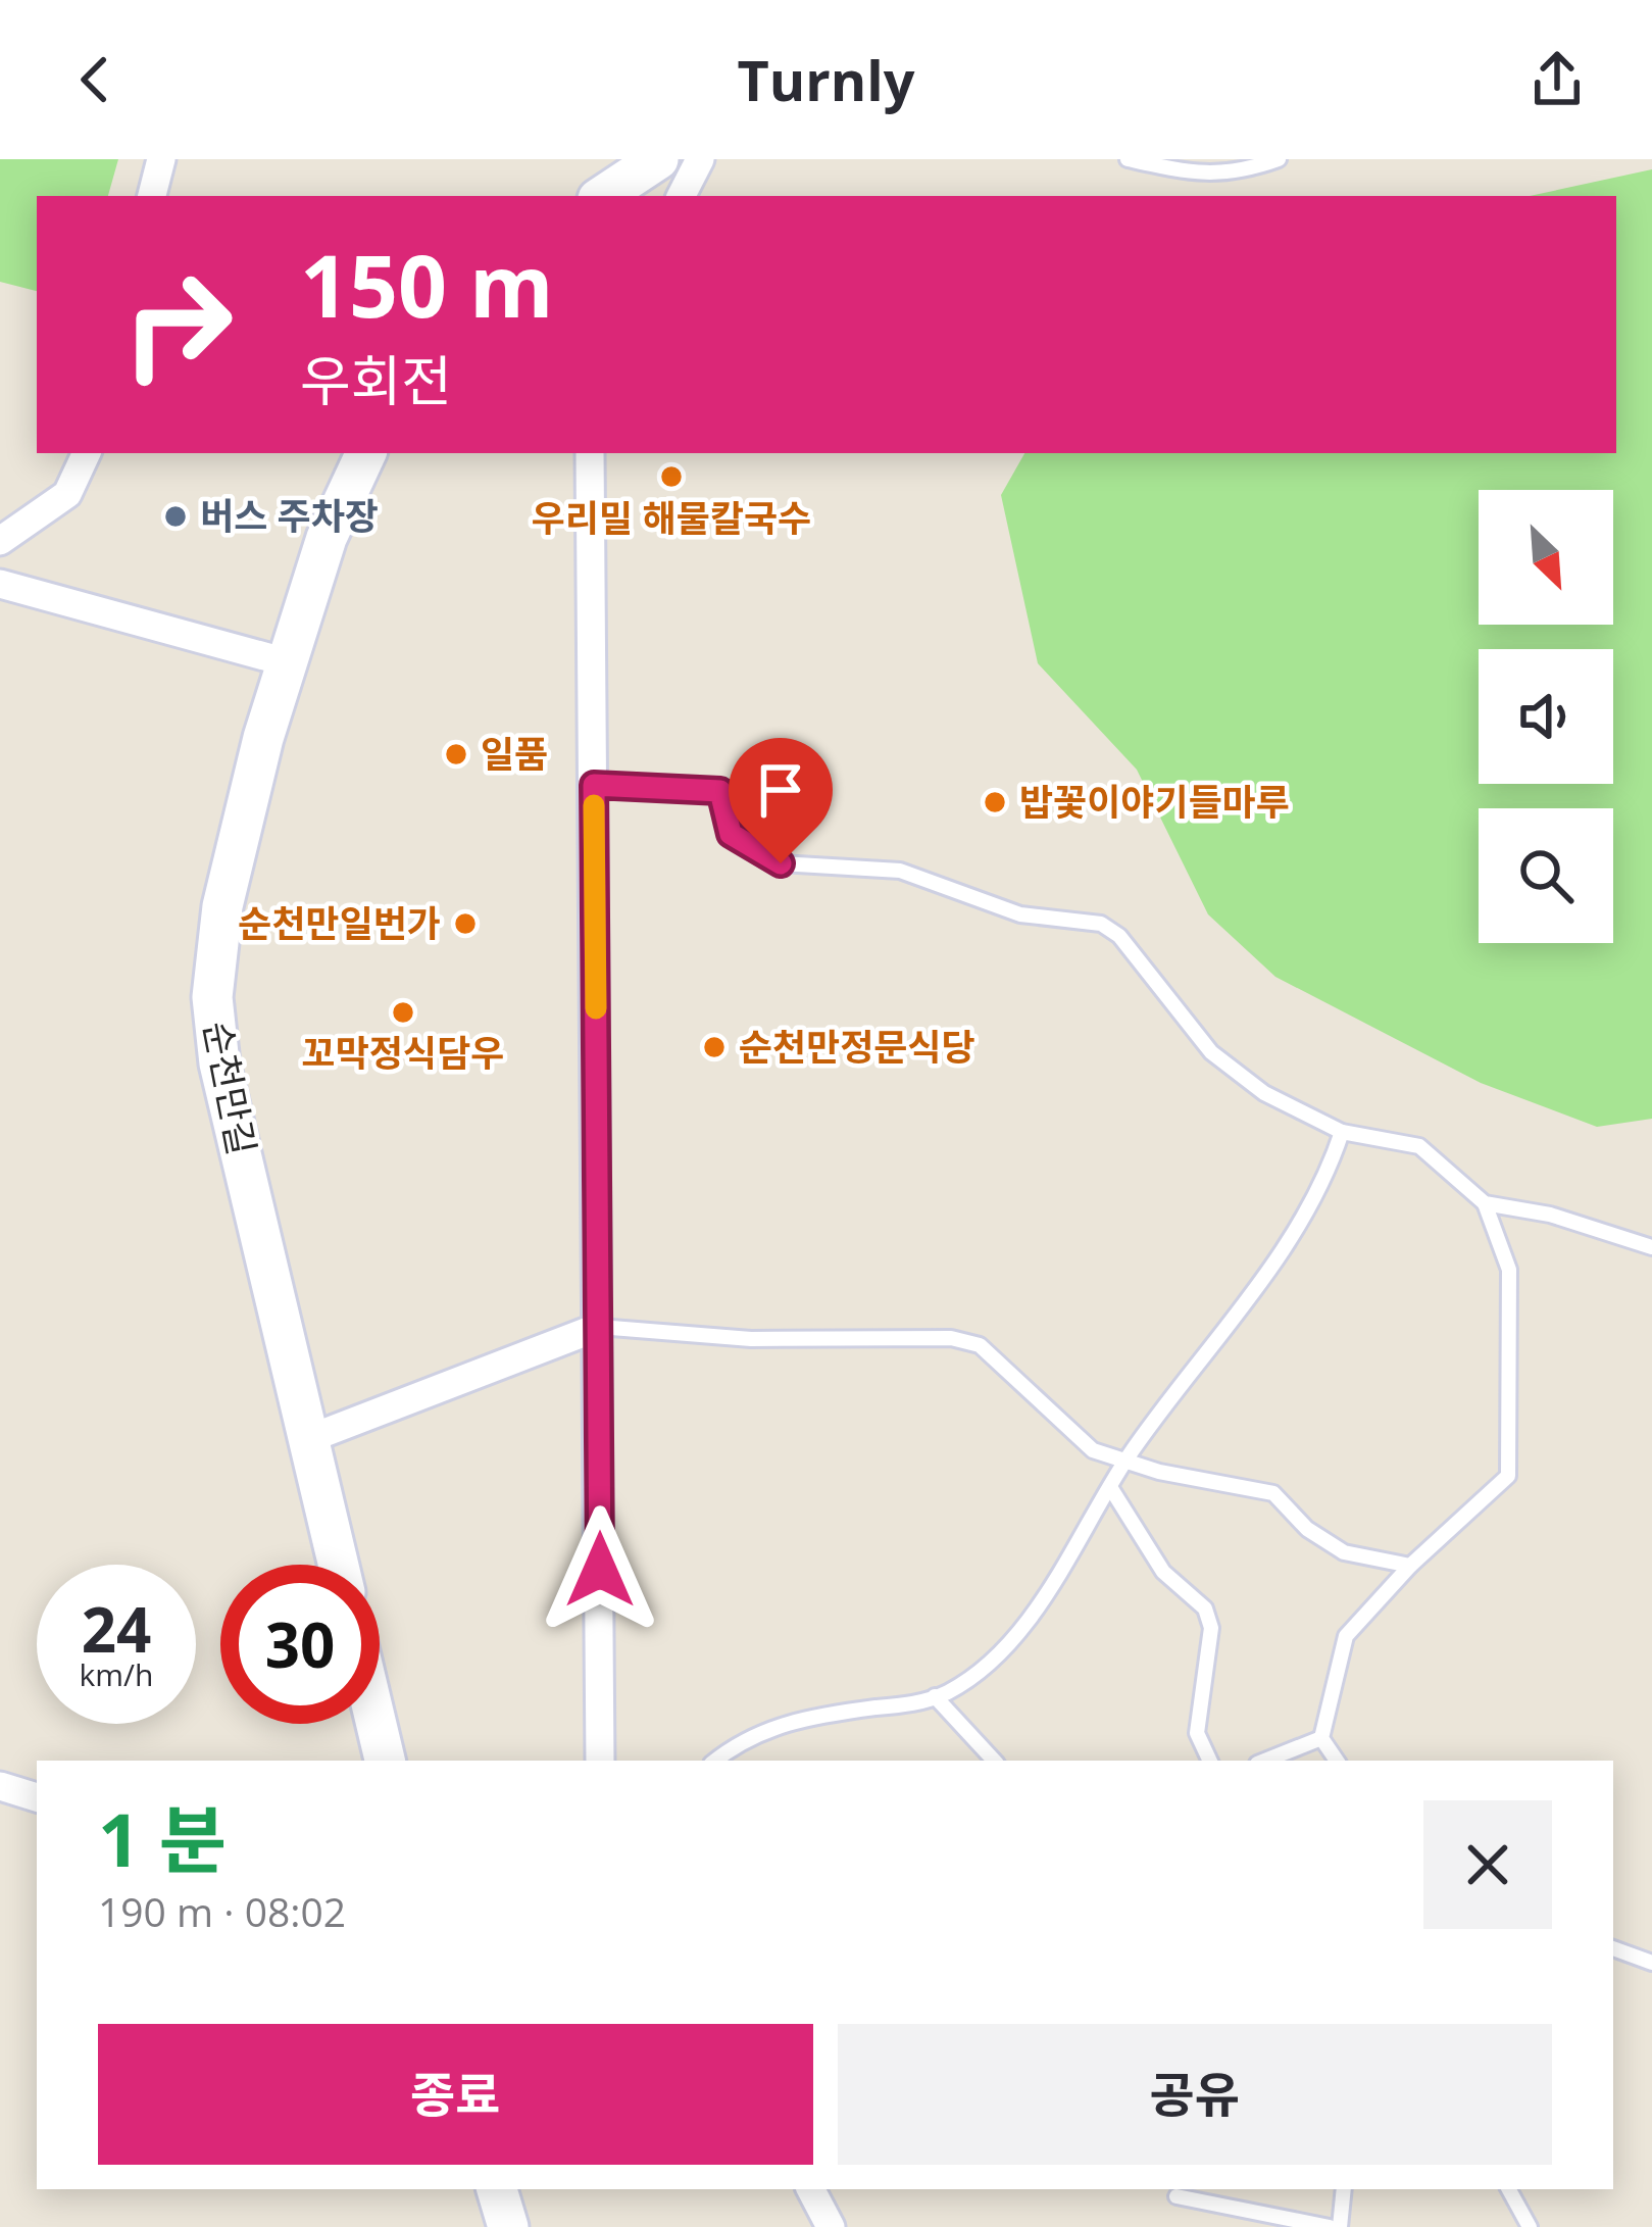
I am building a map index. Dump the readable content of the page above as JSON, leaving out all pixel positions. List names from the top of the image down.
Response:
{
  "streets": {
    "street": ["순천만길"]
  },
  "places": [
    "우리밀 해물칼국수",
    "버스 주차장",
    "일품",
    "밥꽃이야기들마루",
    "순천만일번가",
    "꼬막정식담우",
    "순천만정문식당"
  ],
  "north": "bottom right",
  "page": {
    "header": "Turnly",
    "turn": ["150 m", "우회전"],
    "speed": "24 km/h",
    "limit": "30",
    "heading": ["1 분", "190 m · 08:02"],
    "buttons": ["종료", "공유"]
  }
}
